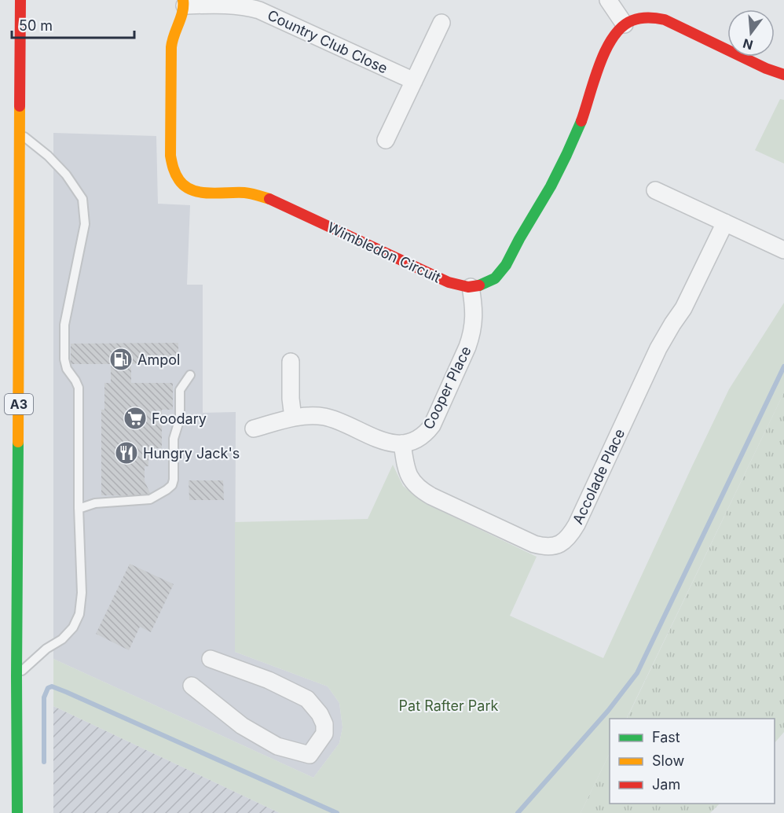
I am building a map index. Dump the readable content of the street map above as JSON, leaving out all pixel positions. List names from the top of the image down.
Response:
{
  "streets": {
    "main road": ["Wimbledon Circuit", "A3"],
    "street": ["Country Club Close", "Cooper Place", "Accolade Place"]
  },
  "crossings": [
    ["Country Club Close", "Wimbledon Circuit"],
    ["Wimbledon Circuit", "Cooper Place"],
    ["Cooper Place", "Accolade Place"]
  ],
  "parks": ["Pat Rafter Park"],
  "places": {
    "fuel station": ["Ampol"],
    "supermarket": ["Foodary"],
    "restaurant": ["Hungry Jack's"]
  },
  "legend": ["Fast", "Slow", "Jam"],
  "scale_bar": "50 m",
  "north": "bottom"
}
